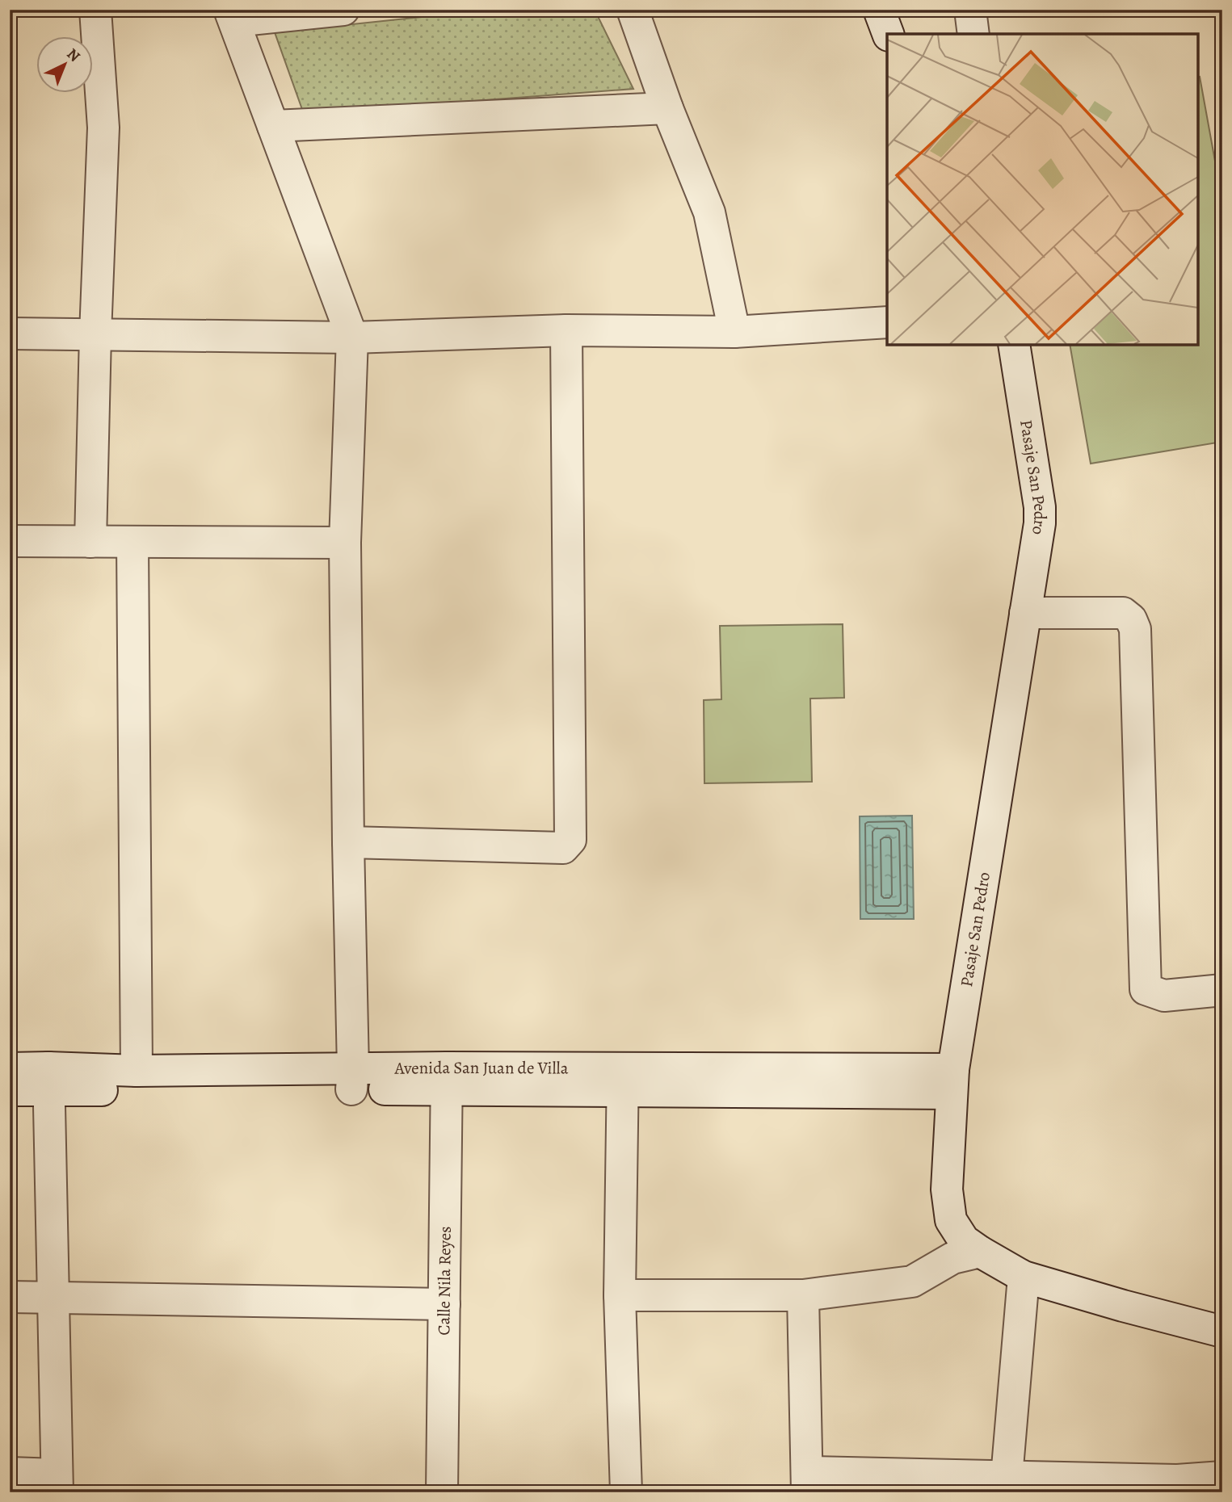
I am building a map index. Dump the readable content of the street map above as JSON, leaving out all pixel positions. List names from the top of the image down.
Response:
{
  "streets": {
    "street": ["Pasaje San Pedro", "Avenida San Juan de Villa", "Calle Nila Reyes"]
  },
  "crossings": [
    ["Pasaje San Pedro", "Avenida San Juan de Villa"],
    ["Avenida San Juan de Villa", "Calle Nila Reyes"]
  ],
  "north": "top right"
}
